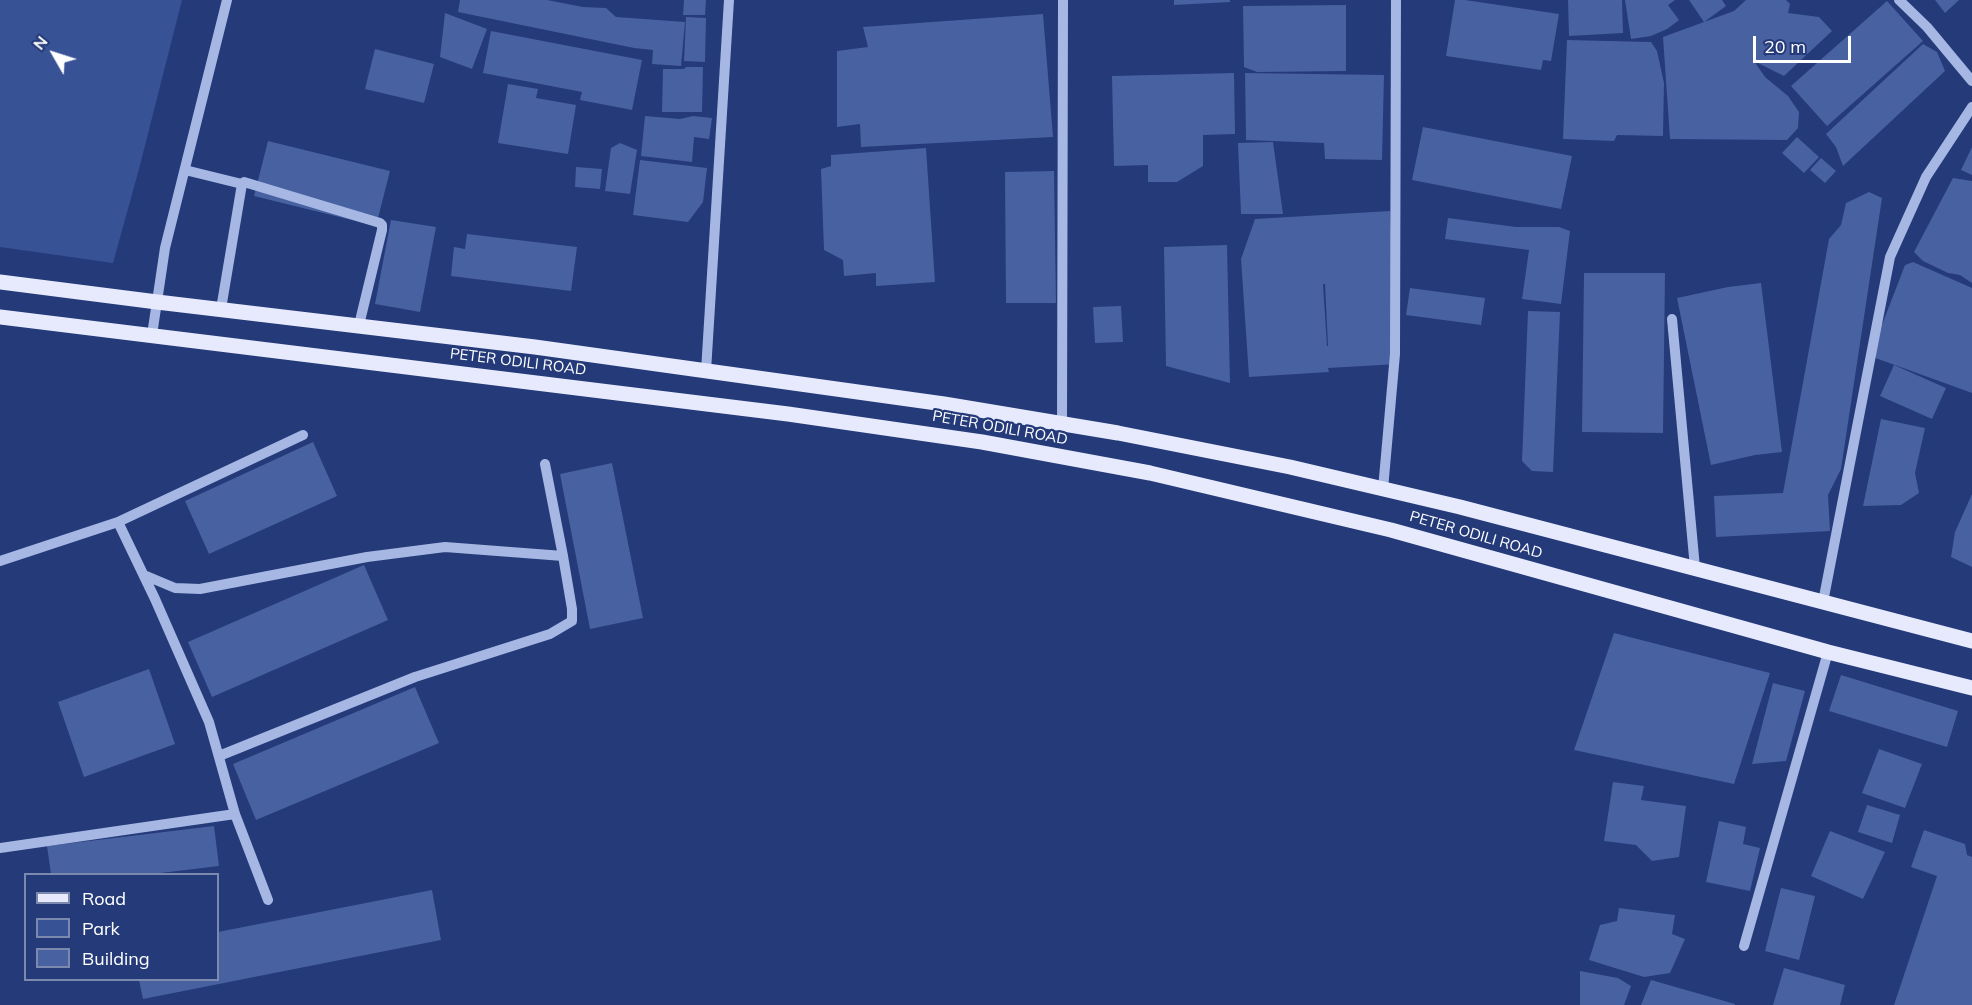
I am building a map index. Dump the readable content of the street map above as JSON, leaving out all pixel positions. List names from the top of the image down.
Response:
{
  "streets": {
    "main road": ["PETER ODILI ROAD"]
  },
  "legend": ["Road", "Park", "Building"],
  "scale_bar": "20 m",
  "north": "top left"
}
